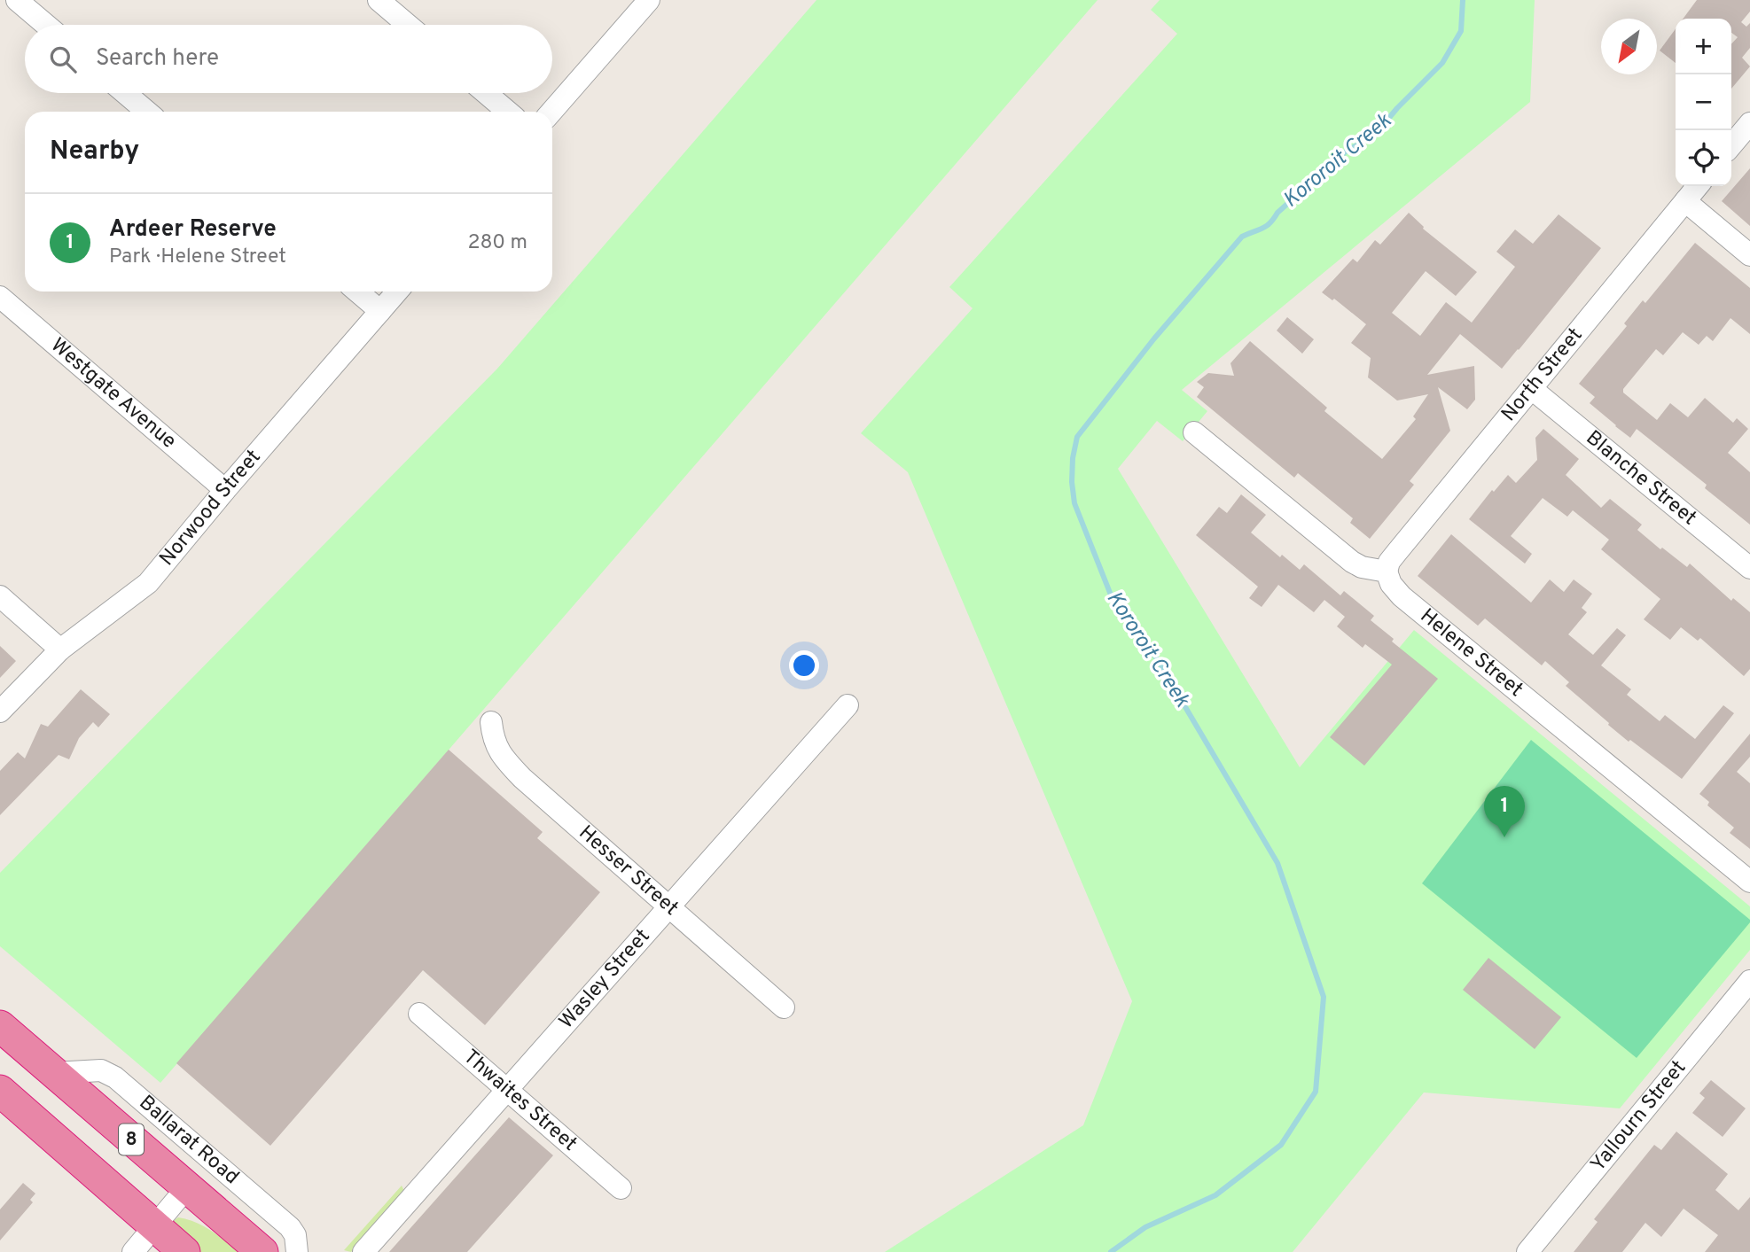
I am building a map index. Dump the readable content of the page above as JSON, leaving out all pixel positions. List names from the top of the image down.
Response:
{
  "streets": {
    "highway": ["8", "Ballarat Road"],
    "street": [
      "North Street",
      "Westgate Avenue",
      "Blanche Street",
      "Norwood Street",
      "Helene Street",
      "Hesser Street",
      "Wasley Street",
      "Thwaites Street",
      "Yallourn Street"
    ]
  },
  "crossings": [
    ["North Street", "Blanche Street"],
    ["North Street", "Helene Street"],
    ["Westgate Avenue", "Norwood Street"],
    ["Hesser Street", "Wasley Street"],
    ["Wasley Street", "Thwaites Street"]
  ],
  "water": ["Kororoit Creek"],
  "north": "bottom left",
  "page": {
    "map_buttons": ["+", "−"],
    "search": "Search here",
    "heading": "Nearby",
    "list": [
      {
        "mark": "1",
        "name": "Ardeer Reserve",
        "note": "Park · Helene Street",
        "value": "280 m"
      }
    ],
    "pins": "1"
  }
}
